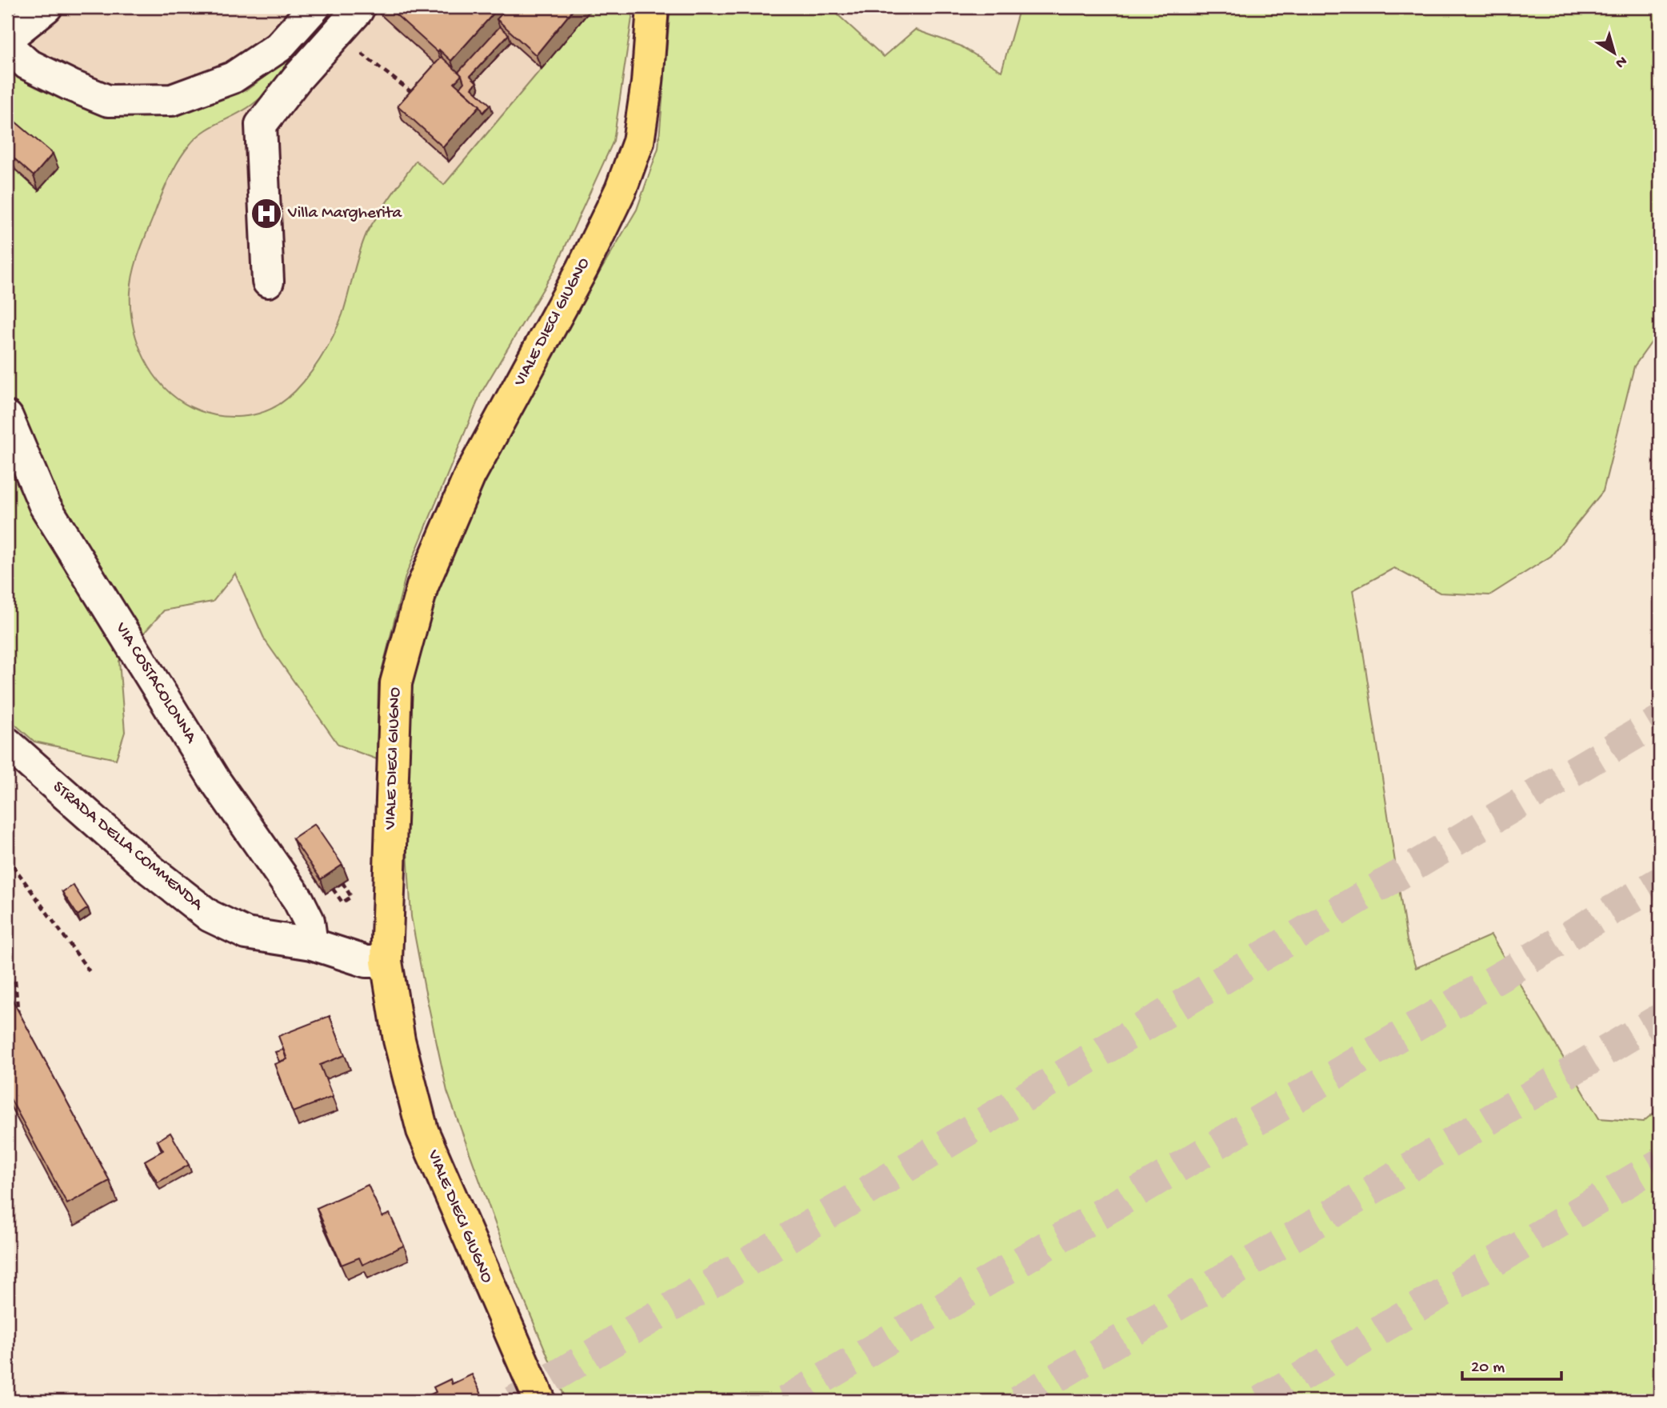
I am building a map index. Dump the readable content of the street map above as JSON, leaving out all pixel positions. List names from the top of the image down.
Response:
{
  "streets": {
    "main road": ["VIALE DIECI GIUGNO"],
    "street": ["VIA COSTACOLONNA", "STRADA DELLA COMMENDA"]
  },
  "crossings": [
    ["VIALE DIECI GIUGNO", "STRADA DELLA COMMENDA"],
    ["VIA COSTACOLONNA", "STRADA DELLA COMMENDA"]
  ],
  "places": {
    "hospital": ["Villa Margherita"]
  },
  "scale_bar": "20 m",
  "north": "bottom right"
}
